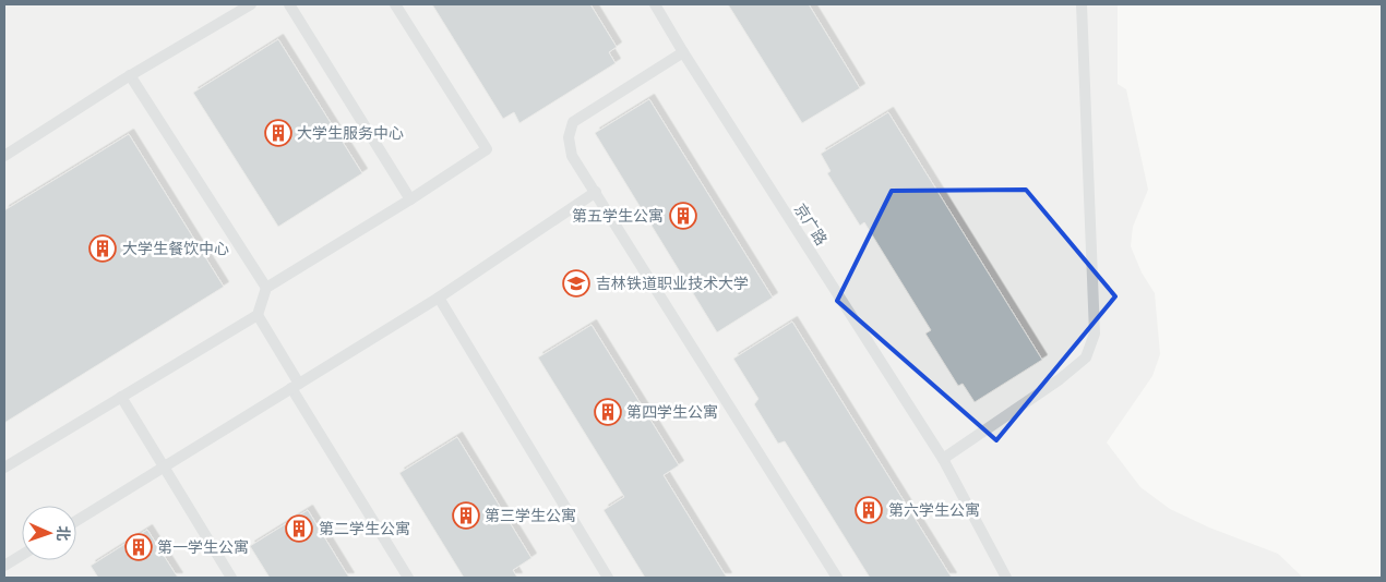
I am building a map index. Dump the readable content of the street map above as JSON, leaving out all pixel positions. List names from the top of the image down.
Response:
{
  "streets": {
    "lane": ["京广路"]
  },
  "places": {
    "building": [
      "大学生服务中心",
      "第五学生公寓",
      "大学生餐饮中心",
      "第四学生公寓",
      "第六学生公寓",
      "第三学生公寓",
      "第二学生公寓",
      "第一学生公寓"
    ],
    "school or university": ["吉林铁道职业技术大学"]
  },
  "north": "right"
}
